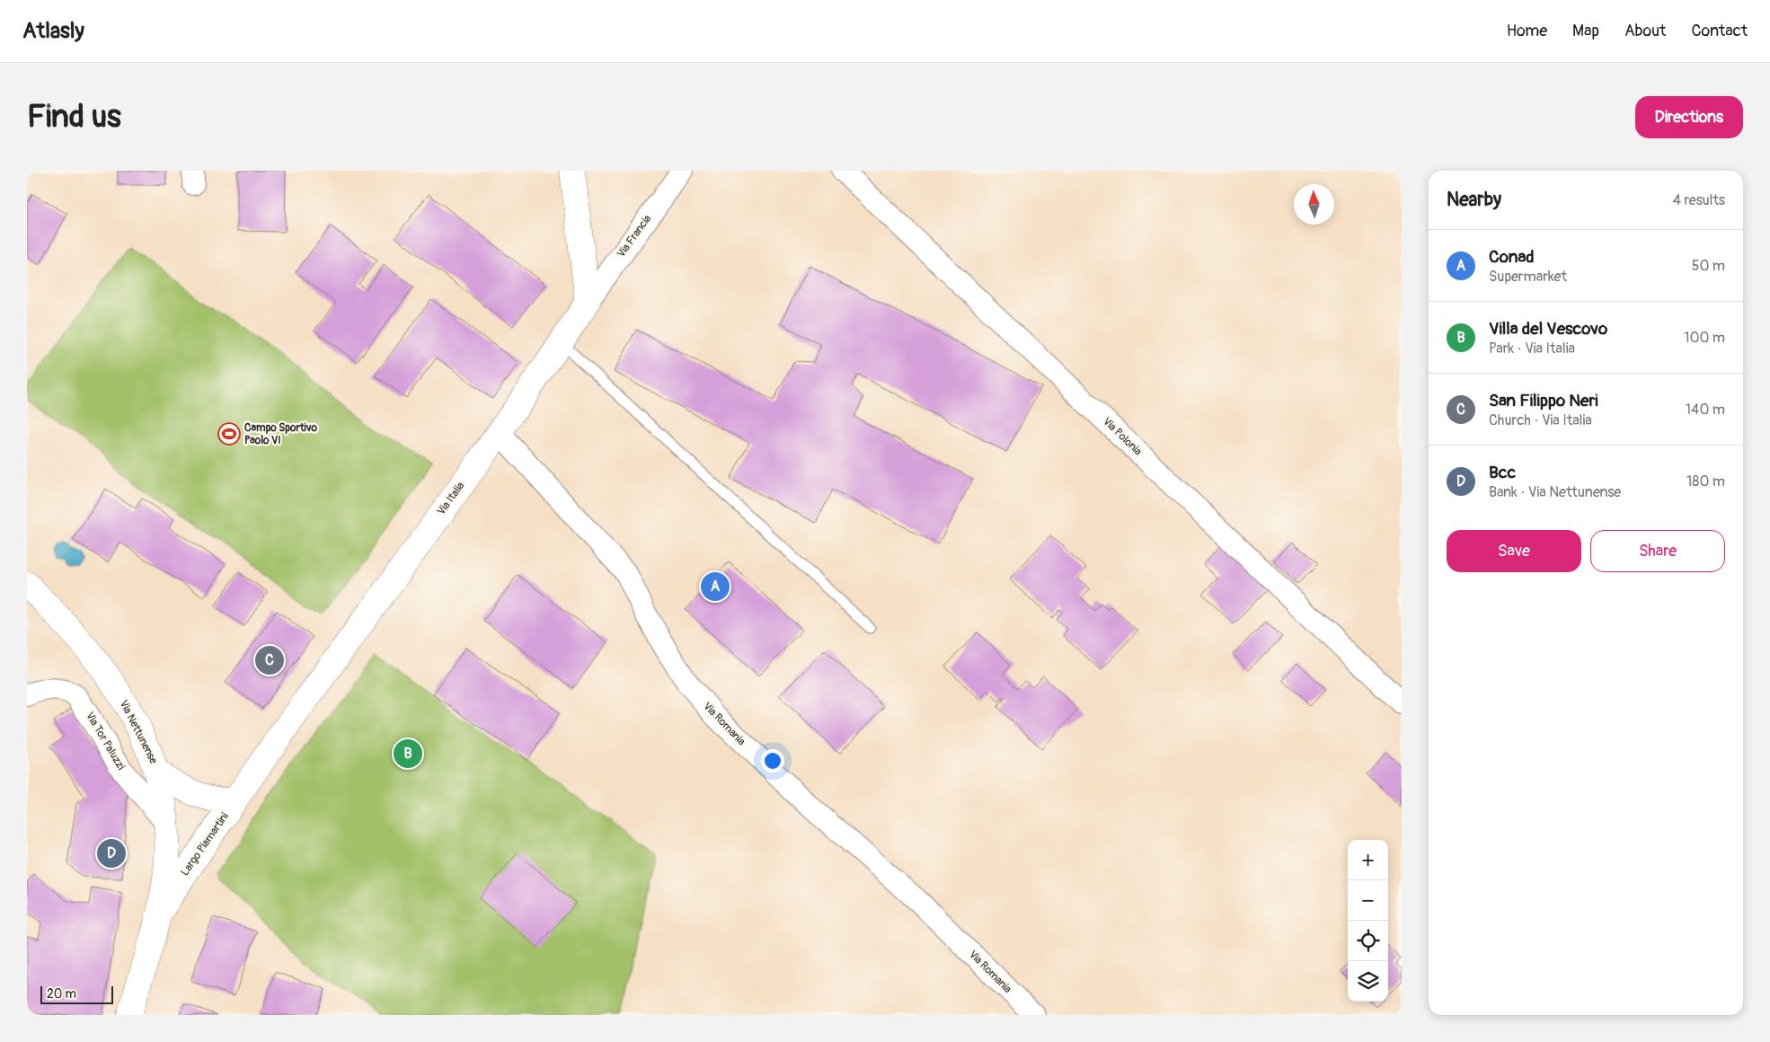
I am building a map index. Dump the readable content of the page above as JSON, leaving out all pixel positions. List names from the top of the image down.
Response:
{
  "streets": {
    "street": [
      "Via Francia",
      "Via Polonia",
      "Via Italia",
      "Via Romania",
      "Via Nettunense",
      "Via Tor Paluzzi",
      "Largo Piamartini"
    ]
  },
  "crossings": [
    ["Via Francia", "Via Italia"],
    ["Via Italia", "Via Romania"],
    ["Via Italia", "Largo Piamartini"],
    ["Via Nettunense", "Via Tor Paluzzi"],
    ["Via Nettunense", "Largo Piamartini"]
  ],
  "places": {
    "sports": ["Campo Sportivo Paolo VI"]
  },
  "scale_bar": "20 m",
  "north": "top",
  "page": {
    "header": "Atlasly",
    "nav": [
      "Home",
      "Map",
      "About",
      "Contact"
    ],
    "buttons": [
      "Directions",
      ["Save", "Share"]
    ],
    "title": "Find us",
    "heading": ["Nearby", "4 results"],
    "list": [
      {
        "mark": "A",
        "name": "Conad",
        "note": "Supermarket",
        "value": "50 m"
      },
      {
        "mark": "B",
        "name": "Villa del Vescovo",
        "note": "Park · Via Italia",
        "value": "100 m"
      },
      {
        "mark": "C",
        "name": "San Filippo Neri",
        "note": "Church · Via Italia",
        "value": "140 m"
      },
      {
        "mark": "D",
        "name": "Bcc",
        "note": "Bank · Via Nettunense",
        "value": "180 m"
      }
    ],
    "pins": [
      "A",
      "C",
      "B",
      "D"
    ],
    "map_buttons": ["+", "−"],
    "scale": "20 m"
  }
}
